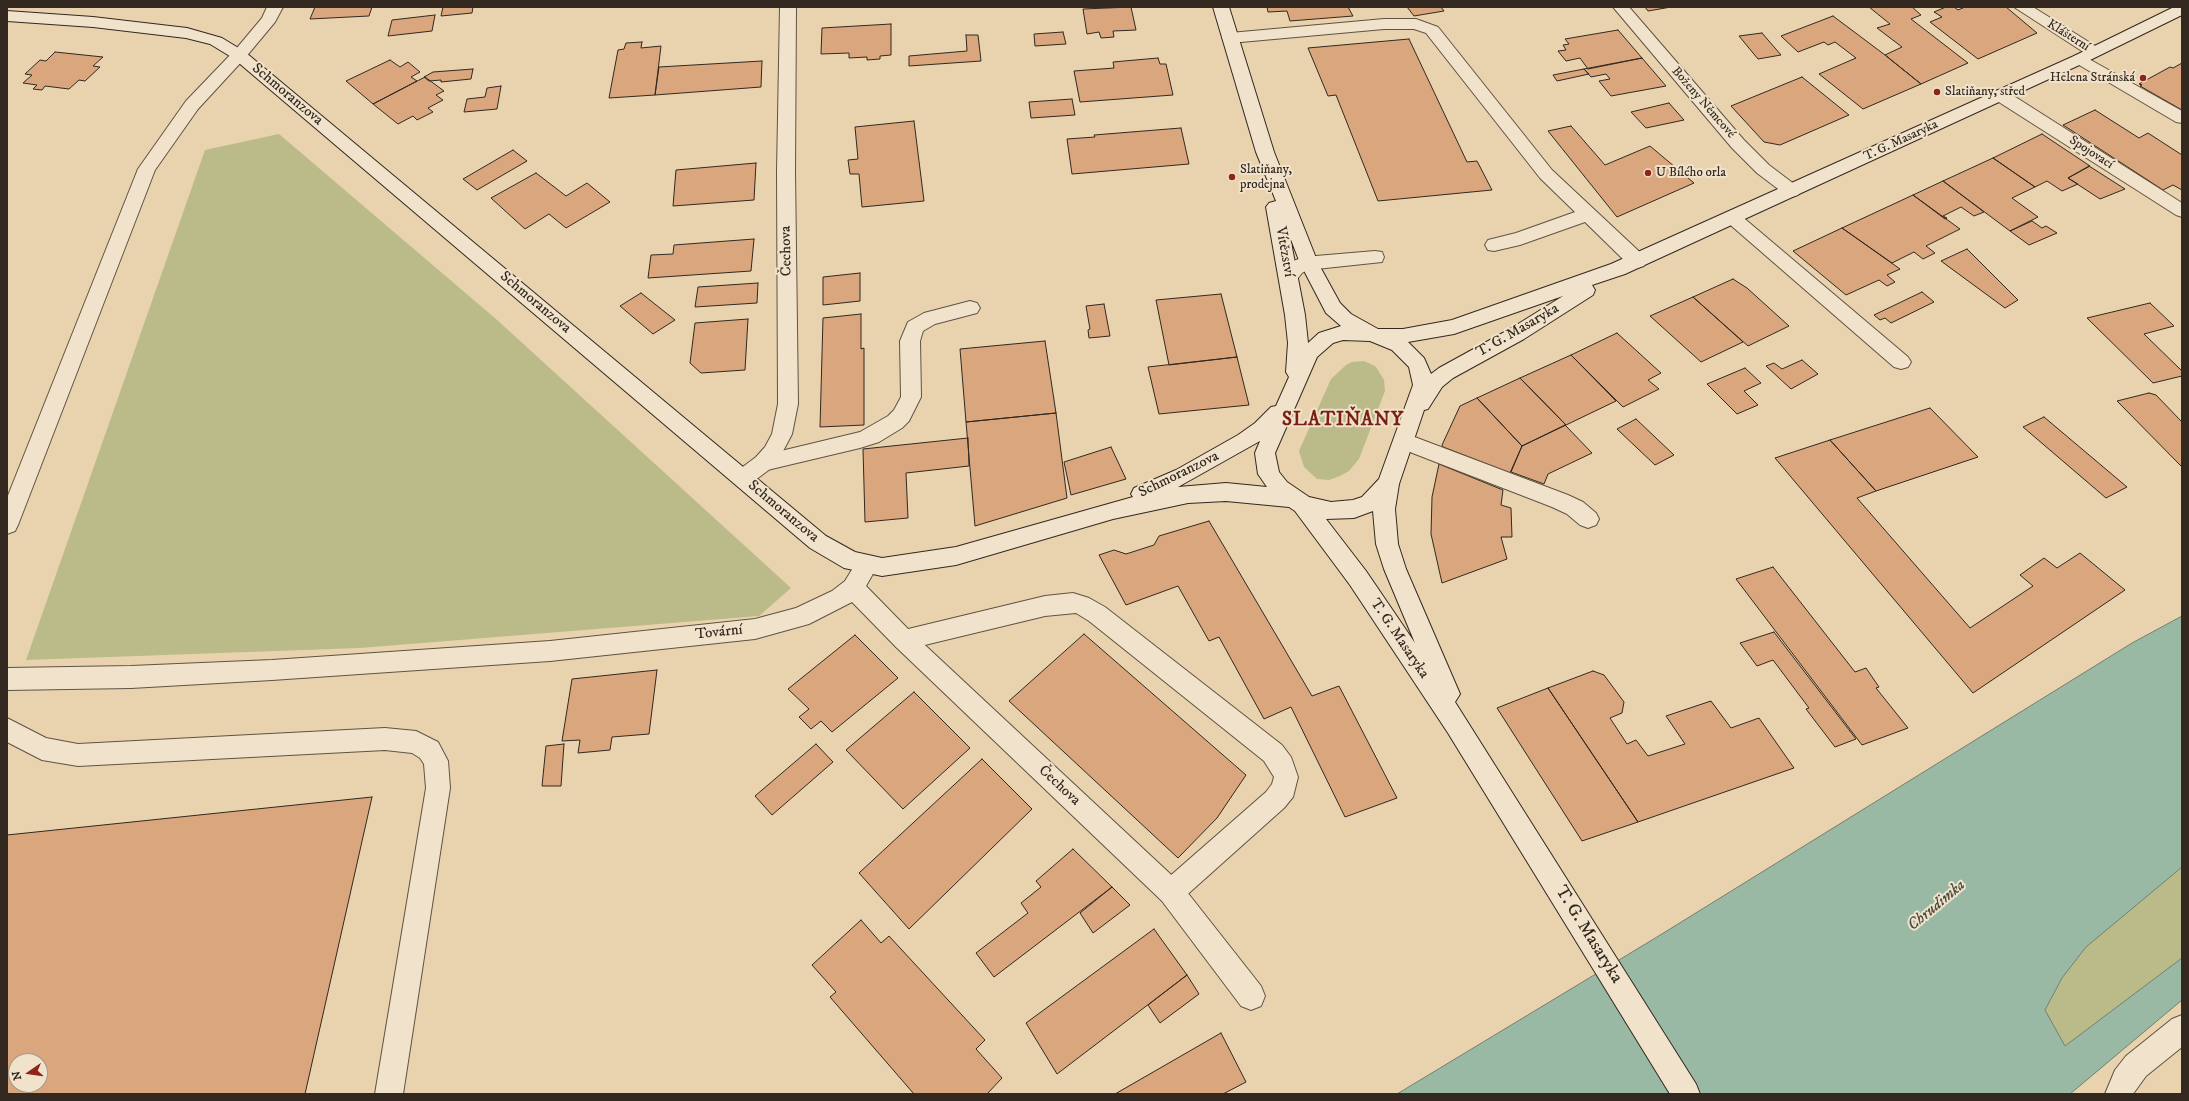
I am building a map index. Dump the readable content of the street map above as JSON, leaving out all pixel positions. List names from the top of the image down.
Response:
{
  "streets": {
    "street": [
      "Klášterní",
      "Schmoranzova",
      "Boženy Němcové",
      "T. G. Masaryka",
      "Spojovací",
      "Čechova",
      "Vítězství",
      "Tovární"
    ]
  },
  "crossings": [
    ["Klášterní", "T. G. Masaryka"],
    ["Schmoranzova", "T. G. Masaryka"],
    ["Schmoranzova", "Čechova"],
    ["Schmoranzova", "Tovární"],
    ["Boženy Němcové", "T. G. Masaryka"],
    ["T. G. Masaryka", "Spojovací"],
    ["T. G. Masaryka", "Vítězství"],
    ["Čechova", "Tovární"]
  ],
  "districts": ["SLATIŇANY"],
  "water": ["Chrudimka"],
  "places": [
    "Helena Stránská",
    "Slatiňany, střed",
    "U Bílého orla",
    "Slatiňany, prodejna"
  ],
  "north": "left"
}
